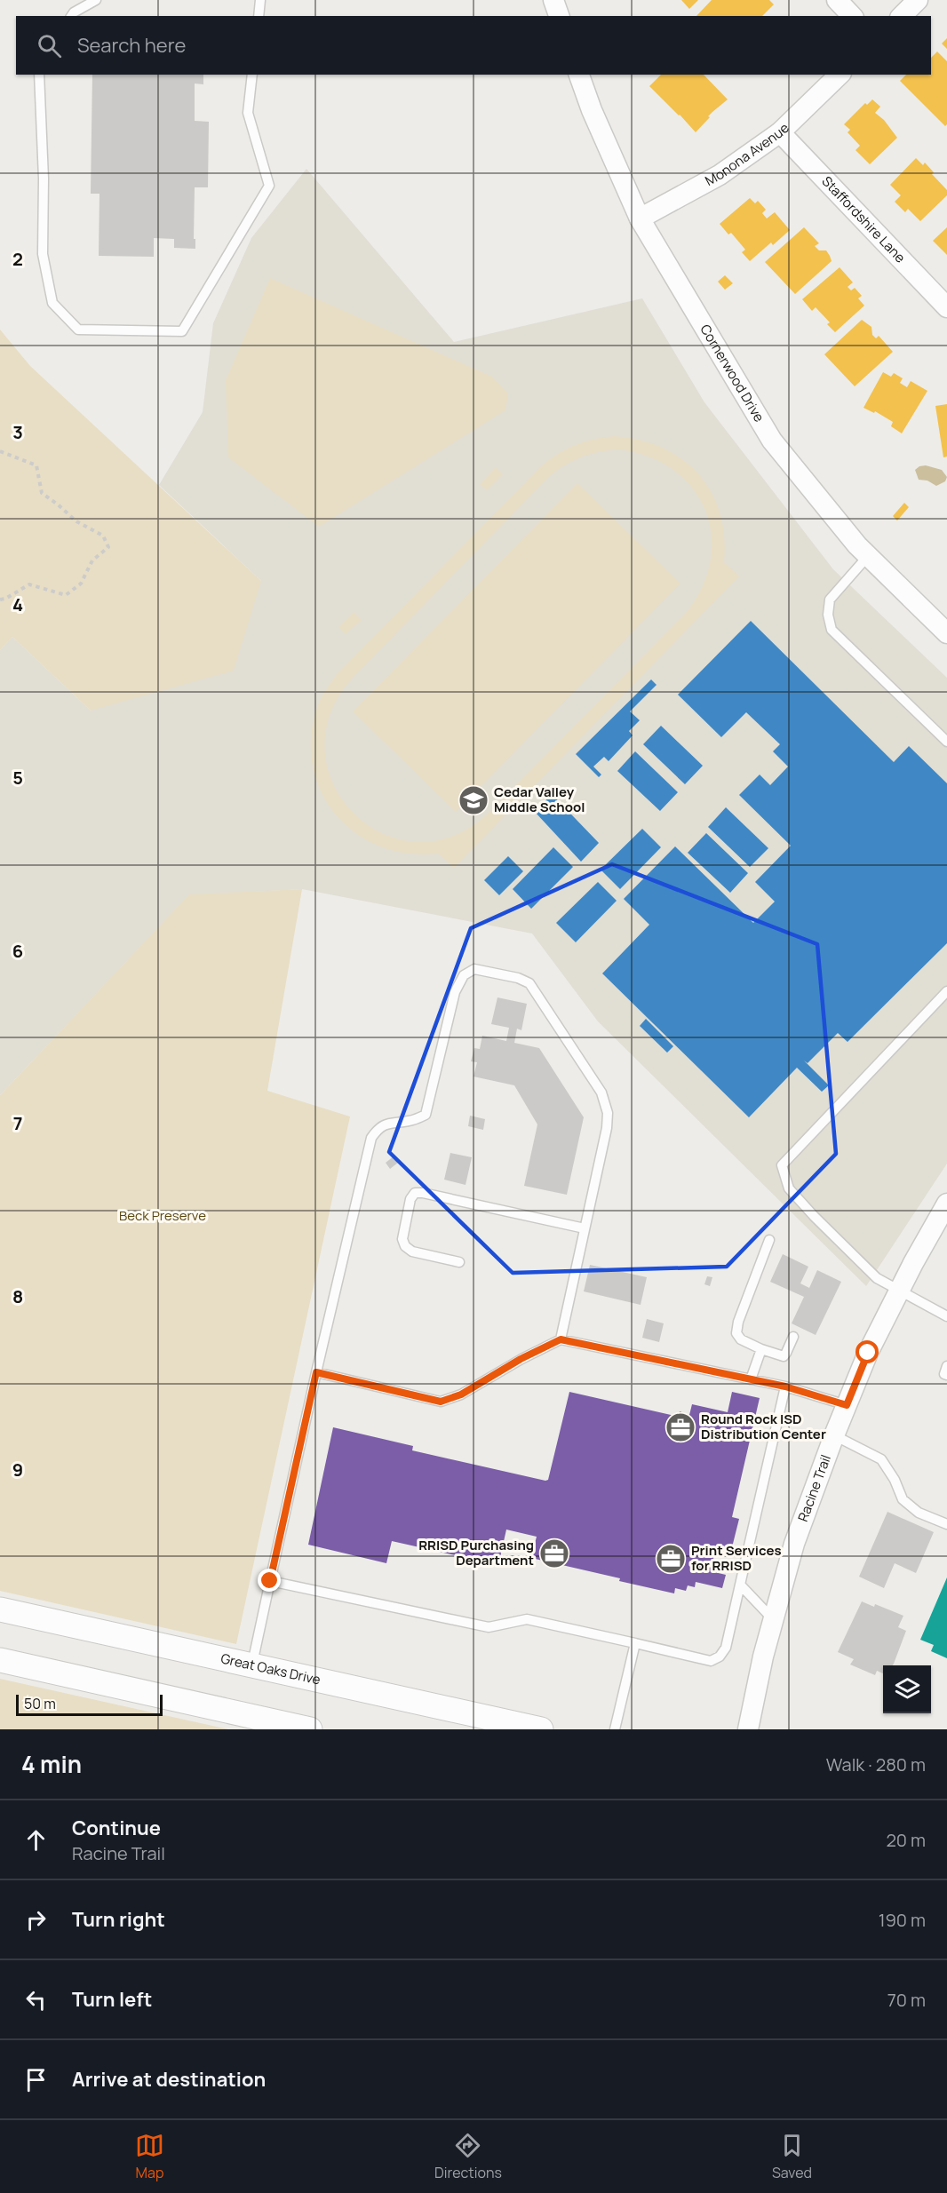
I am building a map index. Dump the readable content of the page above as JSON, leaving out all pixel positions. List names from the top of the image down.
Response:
{
  "streets": {
    "street": [
      "Monona Avenue",
      "Staffordshire Lane",
      "Cornerwood Drive",
      "Racine Trail",
      "Great Oaks Drive"
    ]
  },
  "crossings": [
    ["Monona Avenue", "Staffordshire Lane"],
    ["Monona Avenue", "Cornerwood Drive"]
  ],
  "parks": ["Beck Preserve"],
  "places": {
    "school or university": ["Cedar Valley Middle School"],
    "office": ["Round Rock ISD Distribution Center", "RRISD Purchasing Department", "Print Services for RRISD"]
  },
  "scale_bar": "50 m",
  "page": {
    "search": "Search here",
    "scale": "50 m",
    "heading": ["4 min", "Walk · 280 m"],
    "list": [
      ["Continue", "Racine Trail", "20 m"],
      ["Turn right", "190 m"],
      ["Turn left", "70 m"],
      "Arrive at destination"
    ],
    "nav": ["Map", "Directions", "Saved"]
  },
  "grid": {
    "rows": [
      "2",
      "3",
      "4",
      "5",
      "6",
      "7",
      "8",
      "9"
    ]
  }
}
